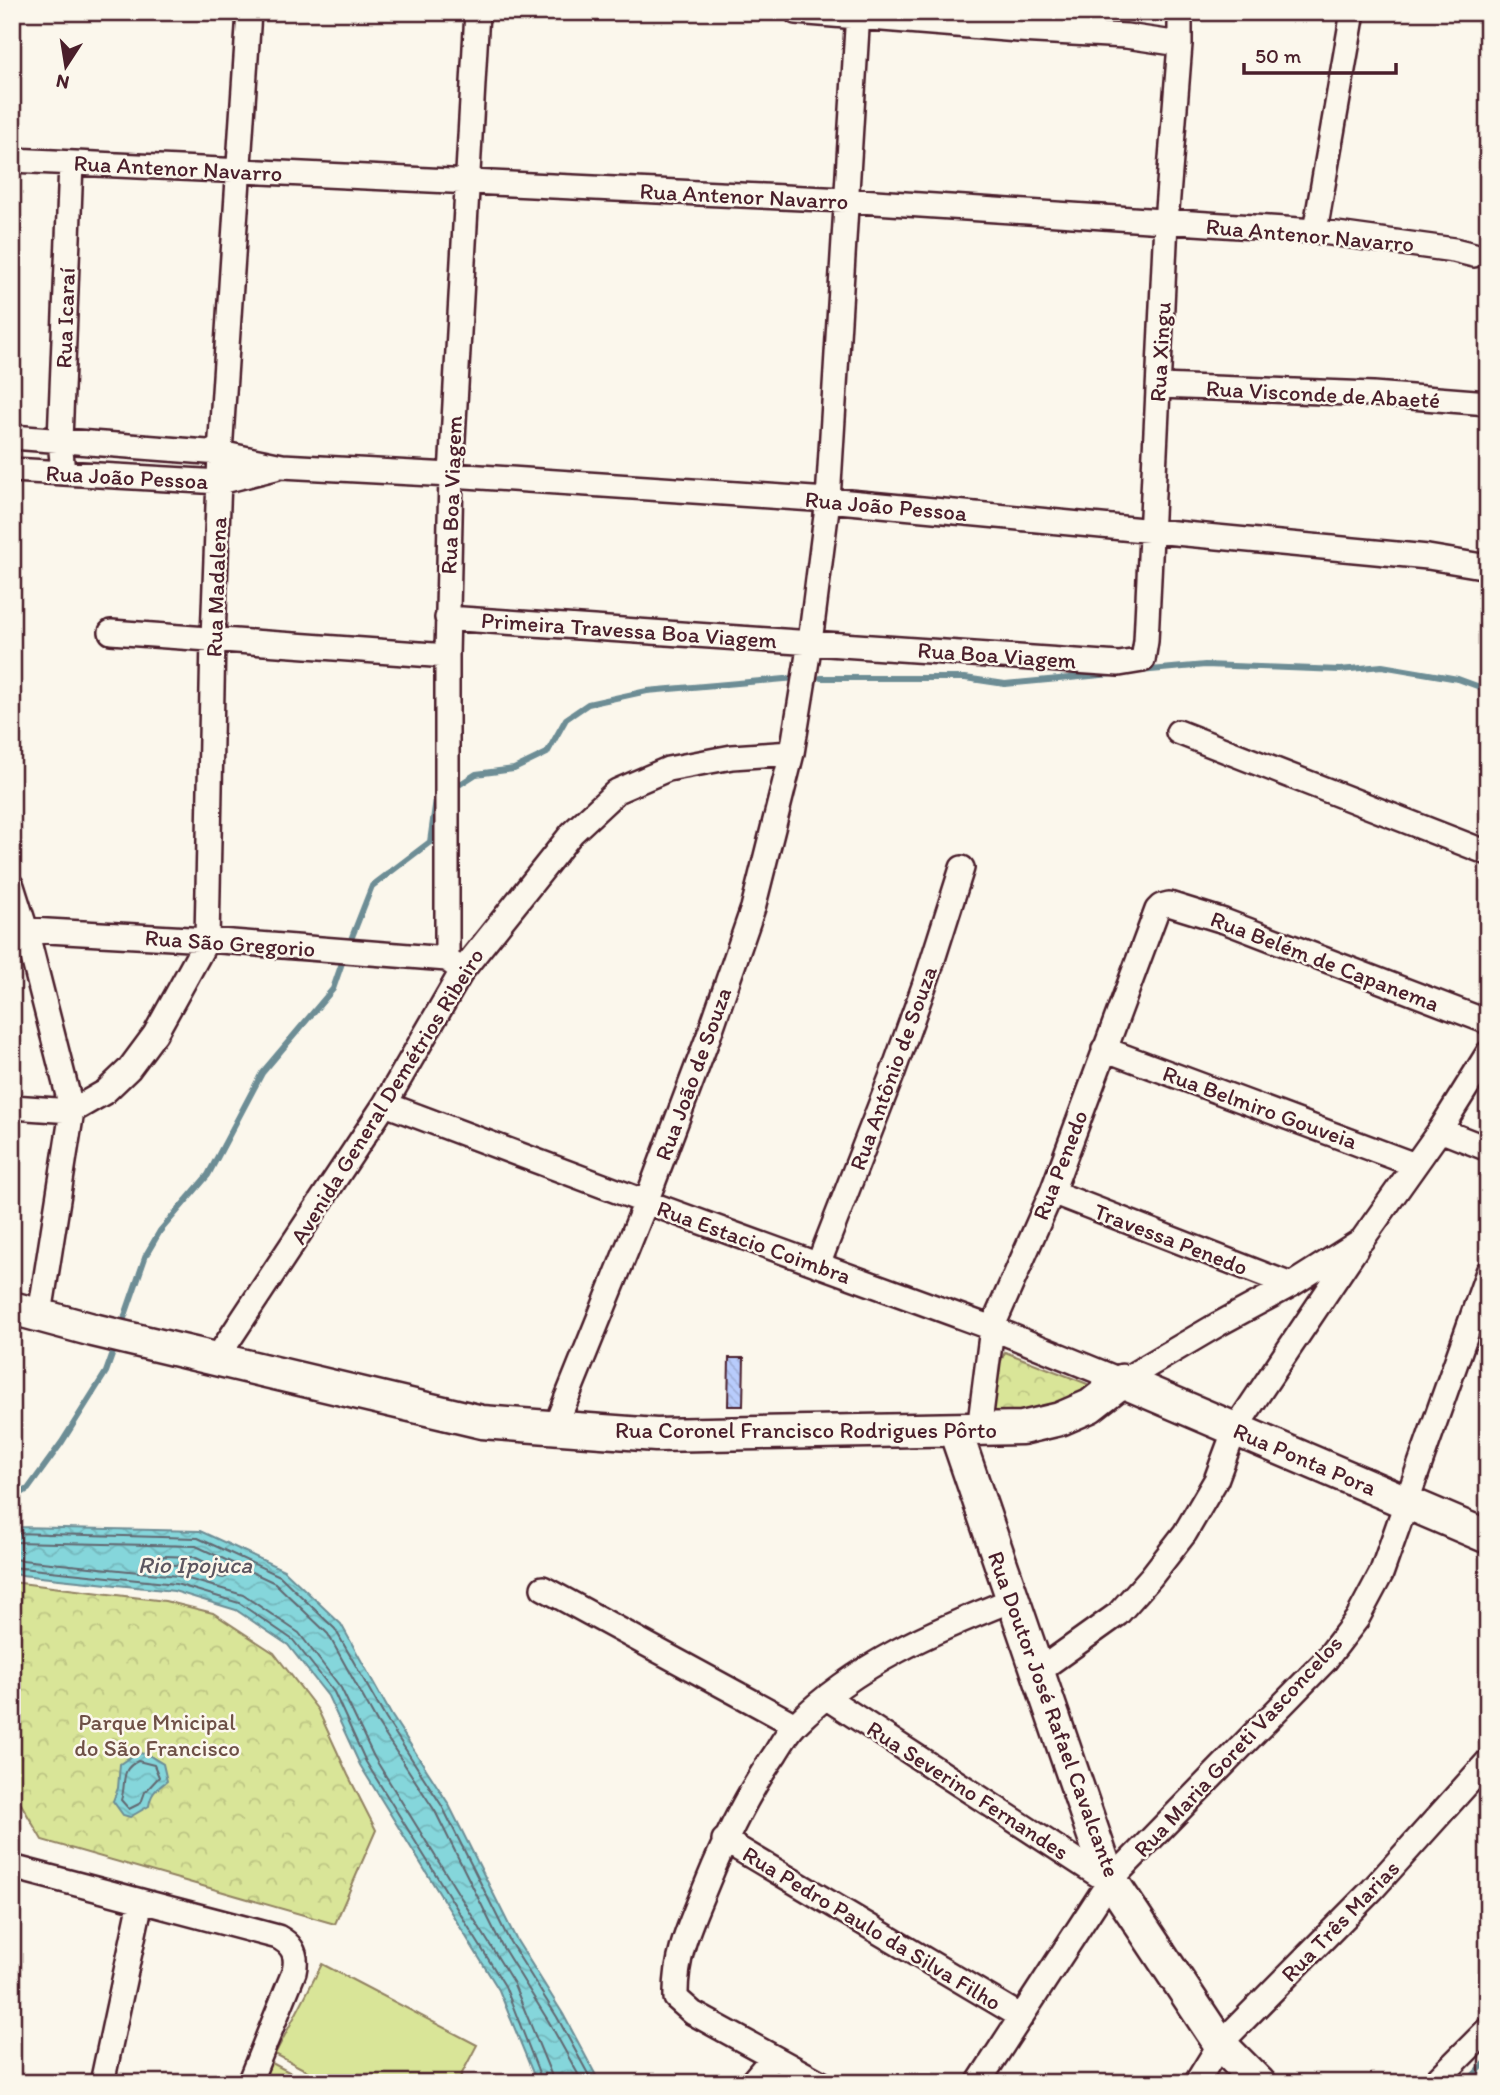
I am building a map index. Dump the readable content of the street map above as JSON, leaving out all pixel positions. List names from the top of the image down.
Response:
{
  "streets": {
    "street": [
      "Rua Antenor Navarro",
      "Rua Icaraí",
      "Rua Xingu",
      "Rua Visconde de Abaeté",
      "Rua João Pessoa",
      "Rua Boa Viagem",
      "Rua Madalena",
      "Primeira Travessa Boa Viagem",
      "Rua São Gregorio",
      "Rua Belém de Capanema",
      "Rua Antônio de Souza",
      "Rua João de Souza",
      "Avenida General Demétrios Ribeiro",
      "Rua Belmiro Gouveia",
      "Rua Penedo",
      "Travessa Penedo",
      "Rua Estacio Coimbra",
      "Rua Coronel Francisco Rodrigues Pôrto",
      "Rua Ponta Pora",
      "Rua Doutor José Rafael Cavalcante",
      "Rua Maria Goreti Vasconcelos",
      "Rua Severino Fernandes",
      "Rua Três Marias",
      "Rua Pedro Paulo da Silva Filho"
    ]
  },
  "crossings": [
    ["Rua Antenor Navarro", "Rua Icaraí"],
    ["Rua Antenor Navarro", "Rua Xingu"],
    ["Rua Antenor Navarro", "Rua Boa Viagem"],
    ["Rua Antenor Navarro", "Rua Madalena"],
    ["Rua Antenor Navarro", "Rua João de Souza"],
    ["Rua Icaraí", "Rua João Pessoa"],
    ["Rua Xingu", "Rua Visconde de Abaeté"],
    ["Rua Xingu", "Rua João Pessoa"],
    ["Rua Xingu", "Rua Boa Viagem"],
    ["Rua João Pessoa", "Rua Boa Viagem"],
    ["Rua João Pessoa", "Rua Madalena"],
    ["Rua João Pessoa", "Rua João de Souza"],
    ["Rua Boa Viagem", "Primeira Travessa Boa Viagem"],
    ["Rua Boa Viagem", "Rua São Gregorio"],
    ["Rua Boa Viagem", "Rua João de Souza"],
    ["Rua Boa Viagem", "Avenida General Demétrios Ribeiro"],
    ["Rua Madalena", "Rua São Gregorio"],
    ["Primeira Travessa Boa Viagem", "Rua João de Souza"],
    ["Rua São Gregorio", "Avenida General Demétrios Ribeiro"],
    ["Rua Belém de Capanema", "Rua Penedo"],
    ["Rua Antônio de Souza", "Rua Estacio Coimbra"],
    ["Rua João de Souza", "Avenida General Demétrios Ribeiro"],
    ["Rua João de Souza", "Rua Estacio Coimbra"],
    ["Rua João de Souza", "Rua Coronel Francisco Rodrigues Pôrto"],
    ["Avenida General Demétrios Ribeiro", "Rua Estacio Coimbra"],
    ["Avenida General Demétrios Ribeiro", "Rua Coronel Francisco Rodrigues Pôrto"],
    ["Rua Belmiro Gouveia", "Rua Penedo"],
    ["Rua Penedo", "Travessa Penedo"],
    ["Rua Penedo", "Rua Estacio Coimbra"],
    ["Rua Penedo", "Rua Coronel Francisco Rodrigues Pôrto"],
    ["Rua Penedo", "Rua Doutor José Rafael Cavalcante"],
    ["Rua Estacio Coimbra", "Rua Coronel Francisco Rodrigues Pôrto"],
    ["Rua Estacio Coimbra", "Rua Ponta Pora"],
    ["Rua Coronel Francisco Rodrigues Pôrto", "Rua Ponta Pora"],
    ["Rua Coronel Francisco Rodrigues Pôrto", "Rua Doutor José Rafael Cavalcante"],
    ["Rua Ponta Pora", "Rua Maria Goreti Vasconcelos"],
    ["Rua Doutor José Rafael Cavalcante", "Rua Maria Goreti Vasconcelos"],
    ["Rua Doutor José Rafael Cavalcante", "Rua Severino Fernandes"],
    ["Rua Doutor José Rafael Cavalcante", "Rua Três Marias"],
    ["Rua Maria Goreti Vasconcelos", "Rua Severino Fernandes"],
    ["Rua Maria Goreti Vasconcelos", "Rua Pedro Paulo da Silva Filho"]
  ],
  "water": ["Rio Ipojuca"],
  "parks": ["Parque Mnicipal do São Francisco"],
  "scale_bar": "50 m",
  "north": "bottom"
}
